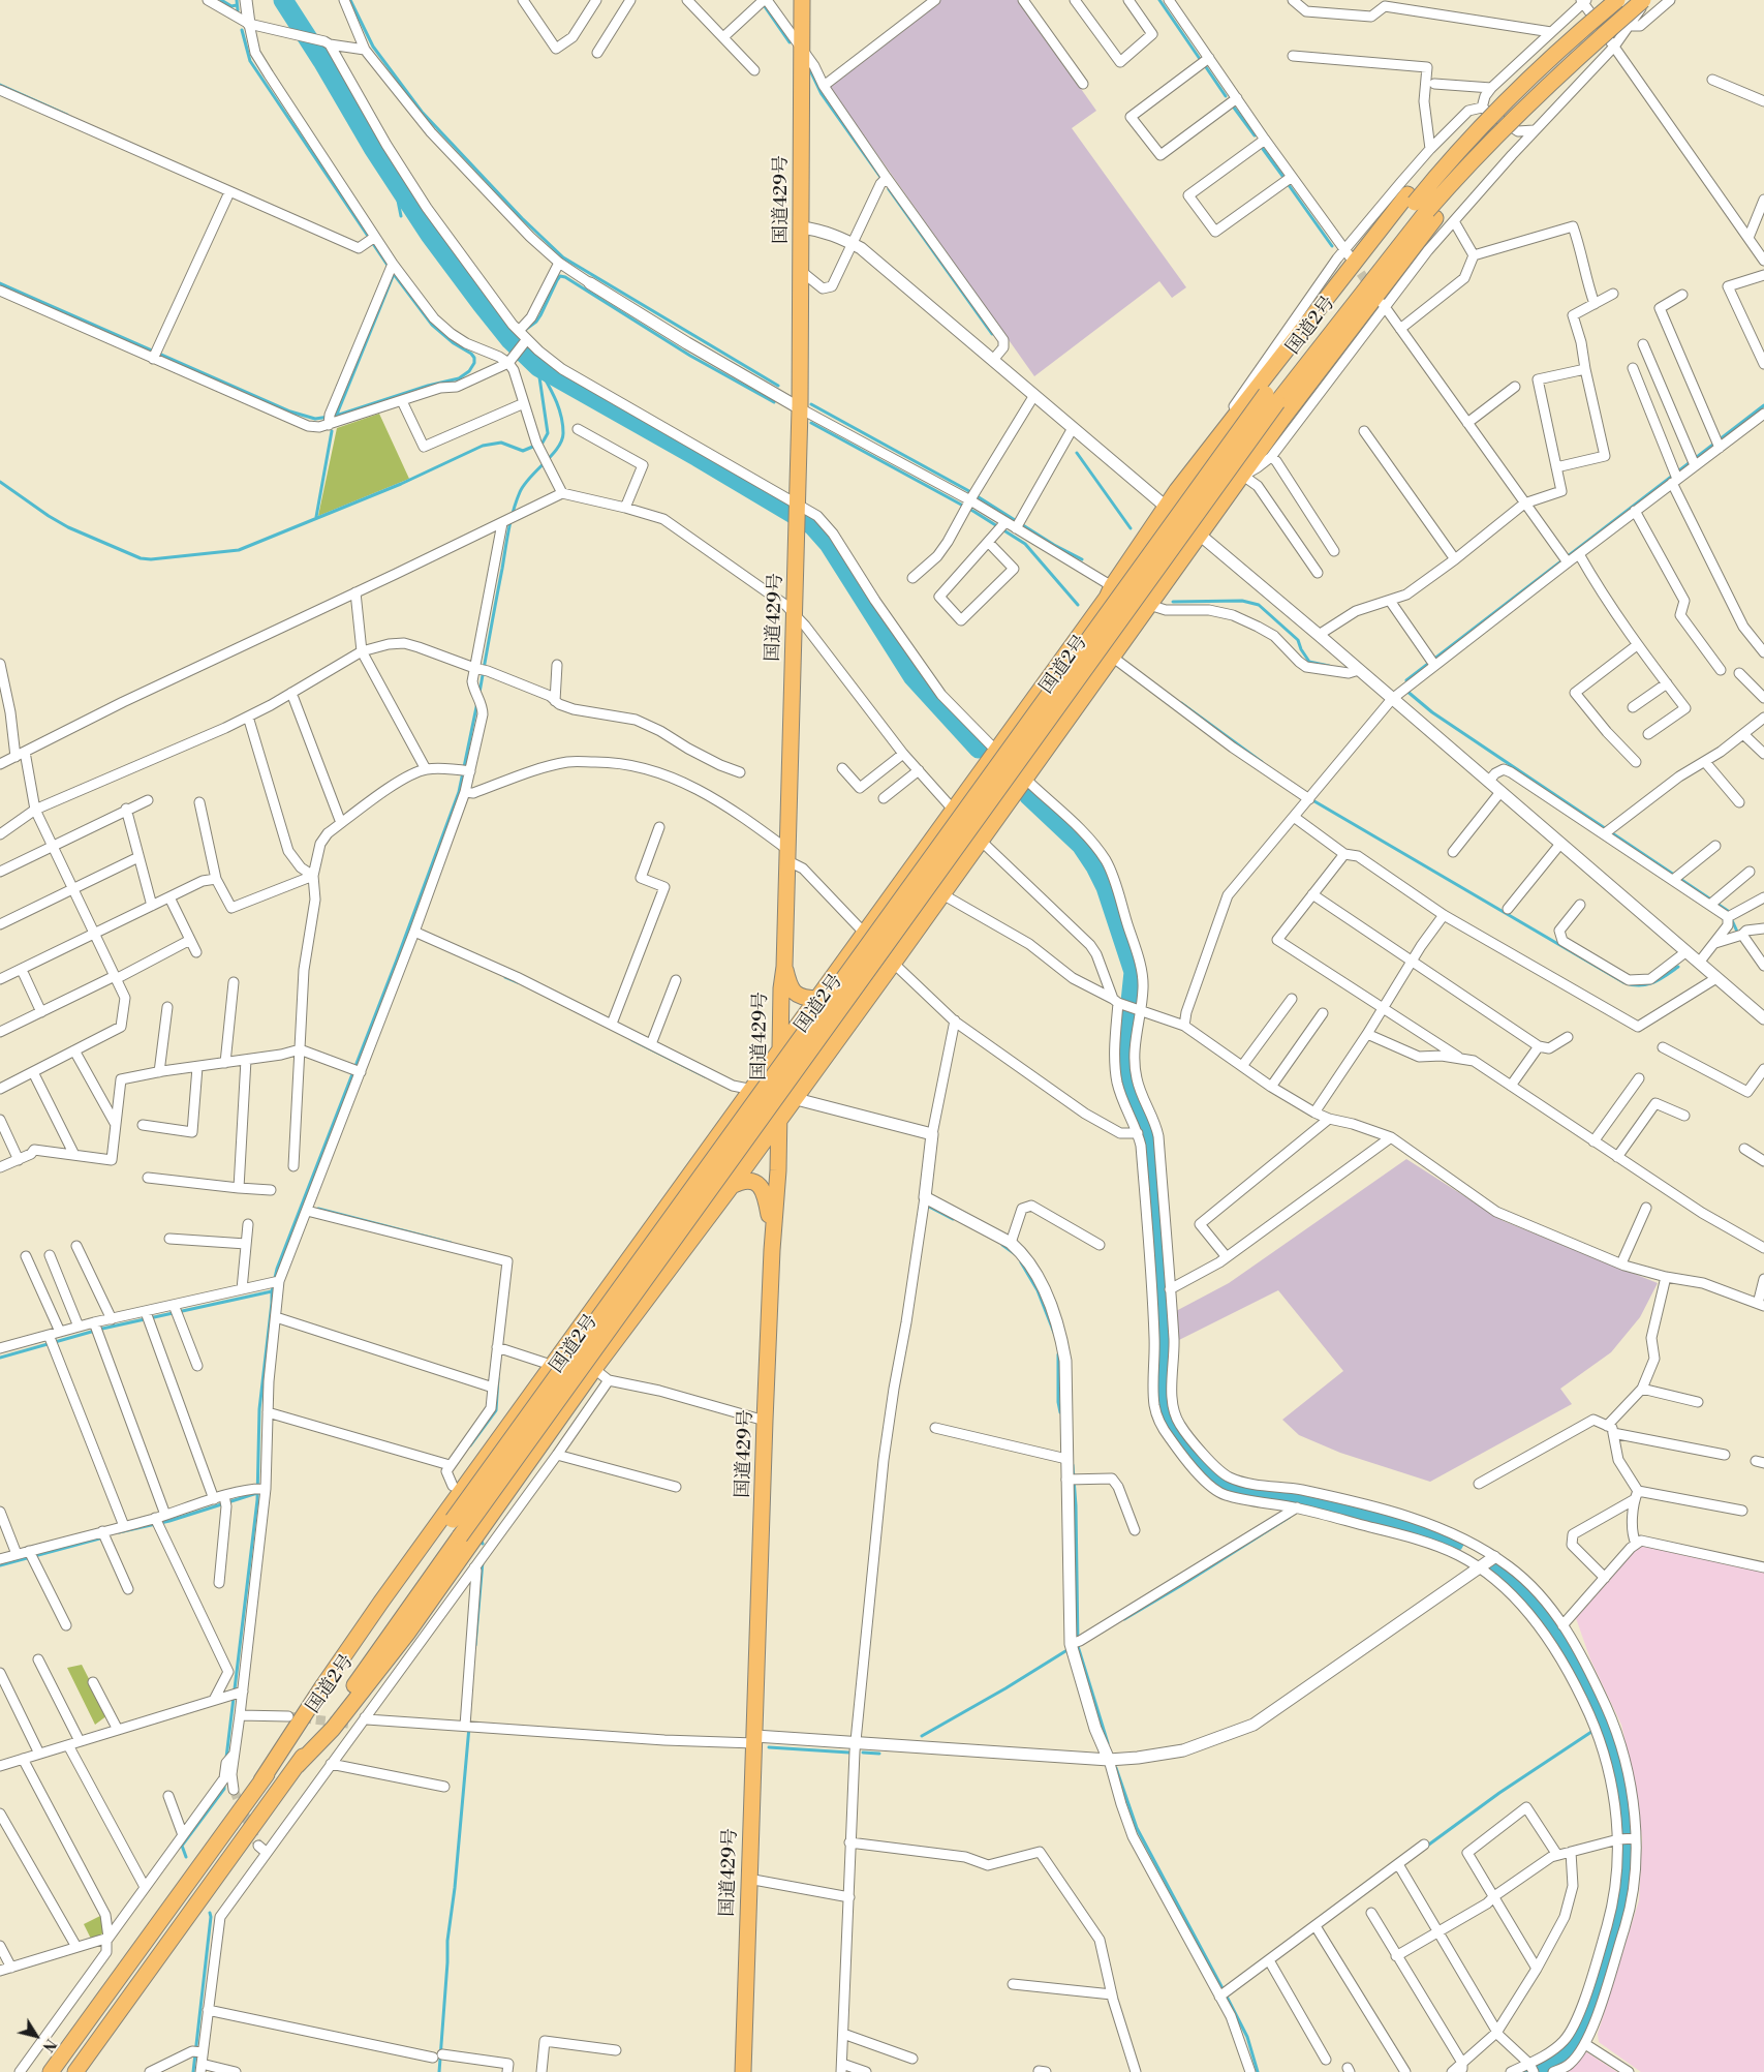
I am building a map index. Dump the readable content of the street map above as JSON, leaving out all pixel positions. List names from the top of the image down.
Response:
{
  "streets": {
    "highway": ["国道429号", "国道2号"]
  },
  "north": "bottom right"
}
